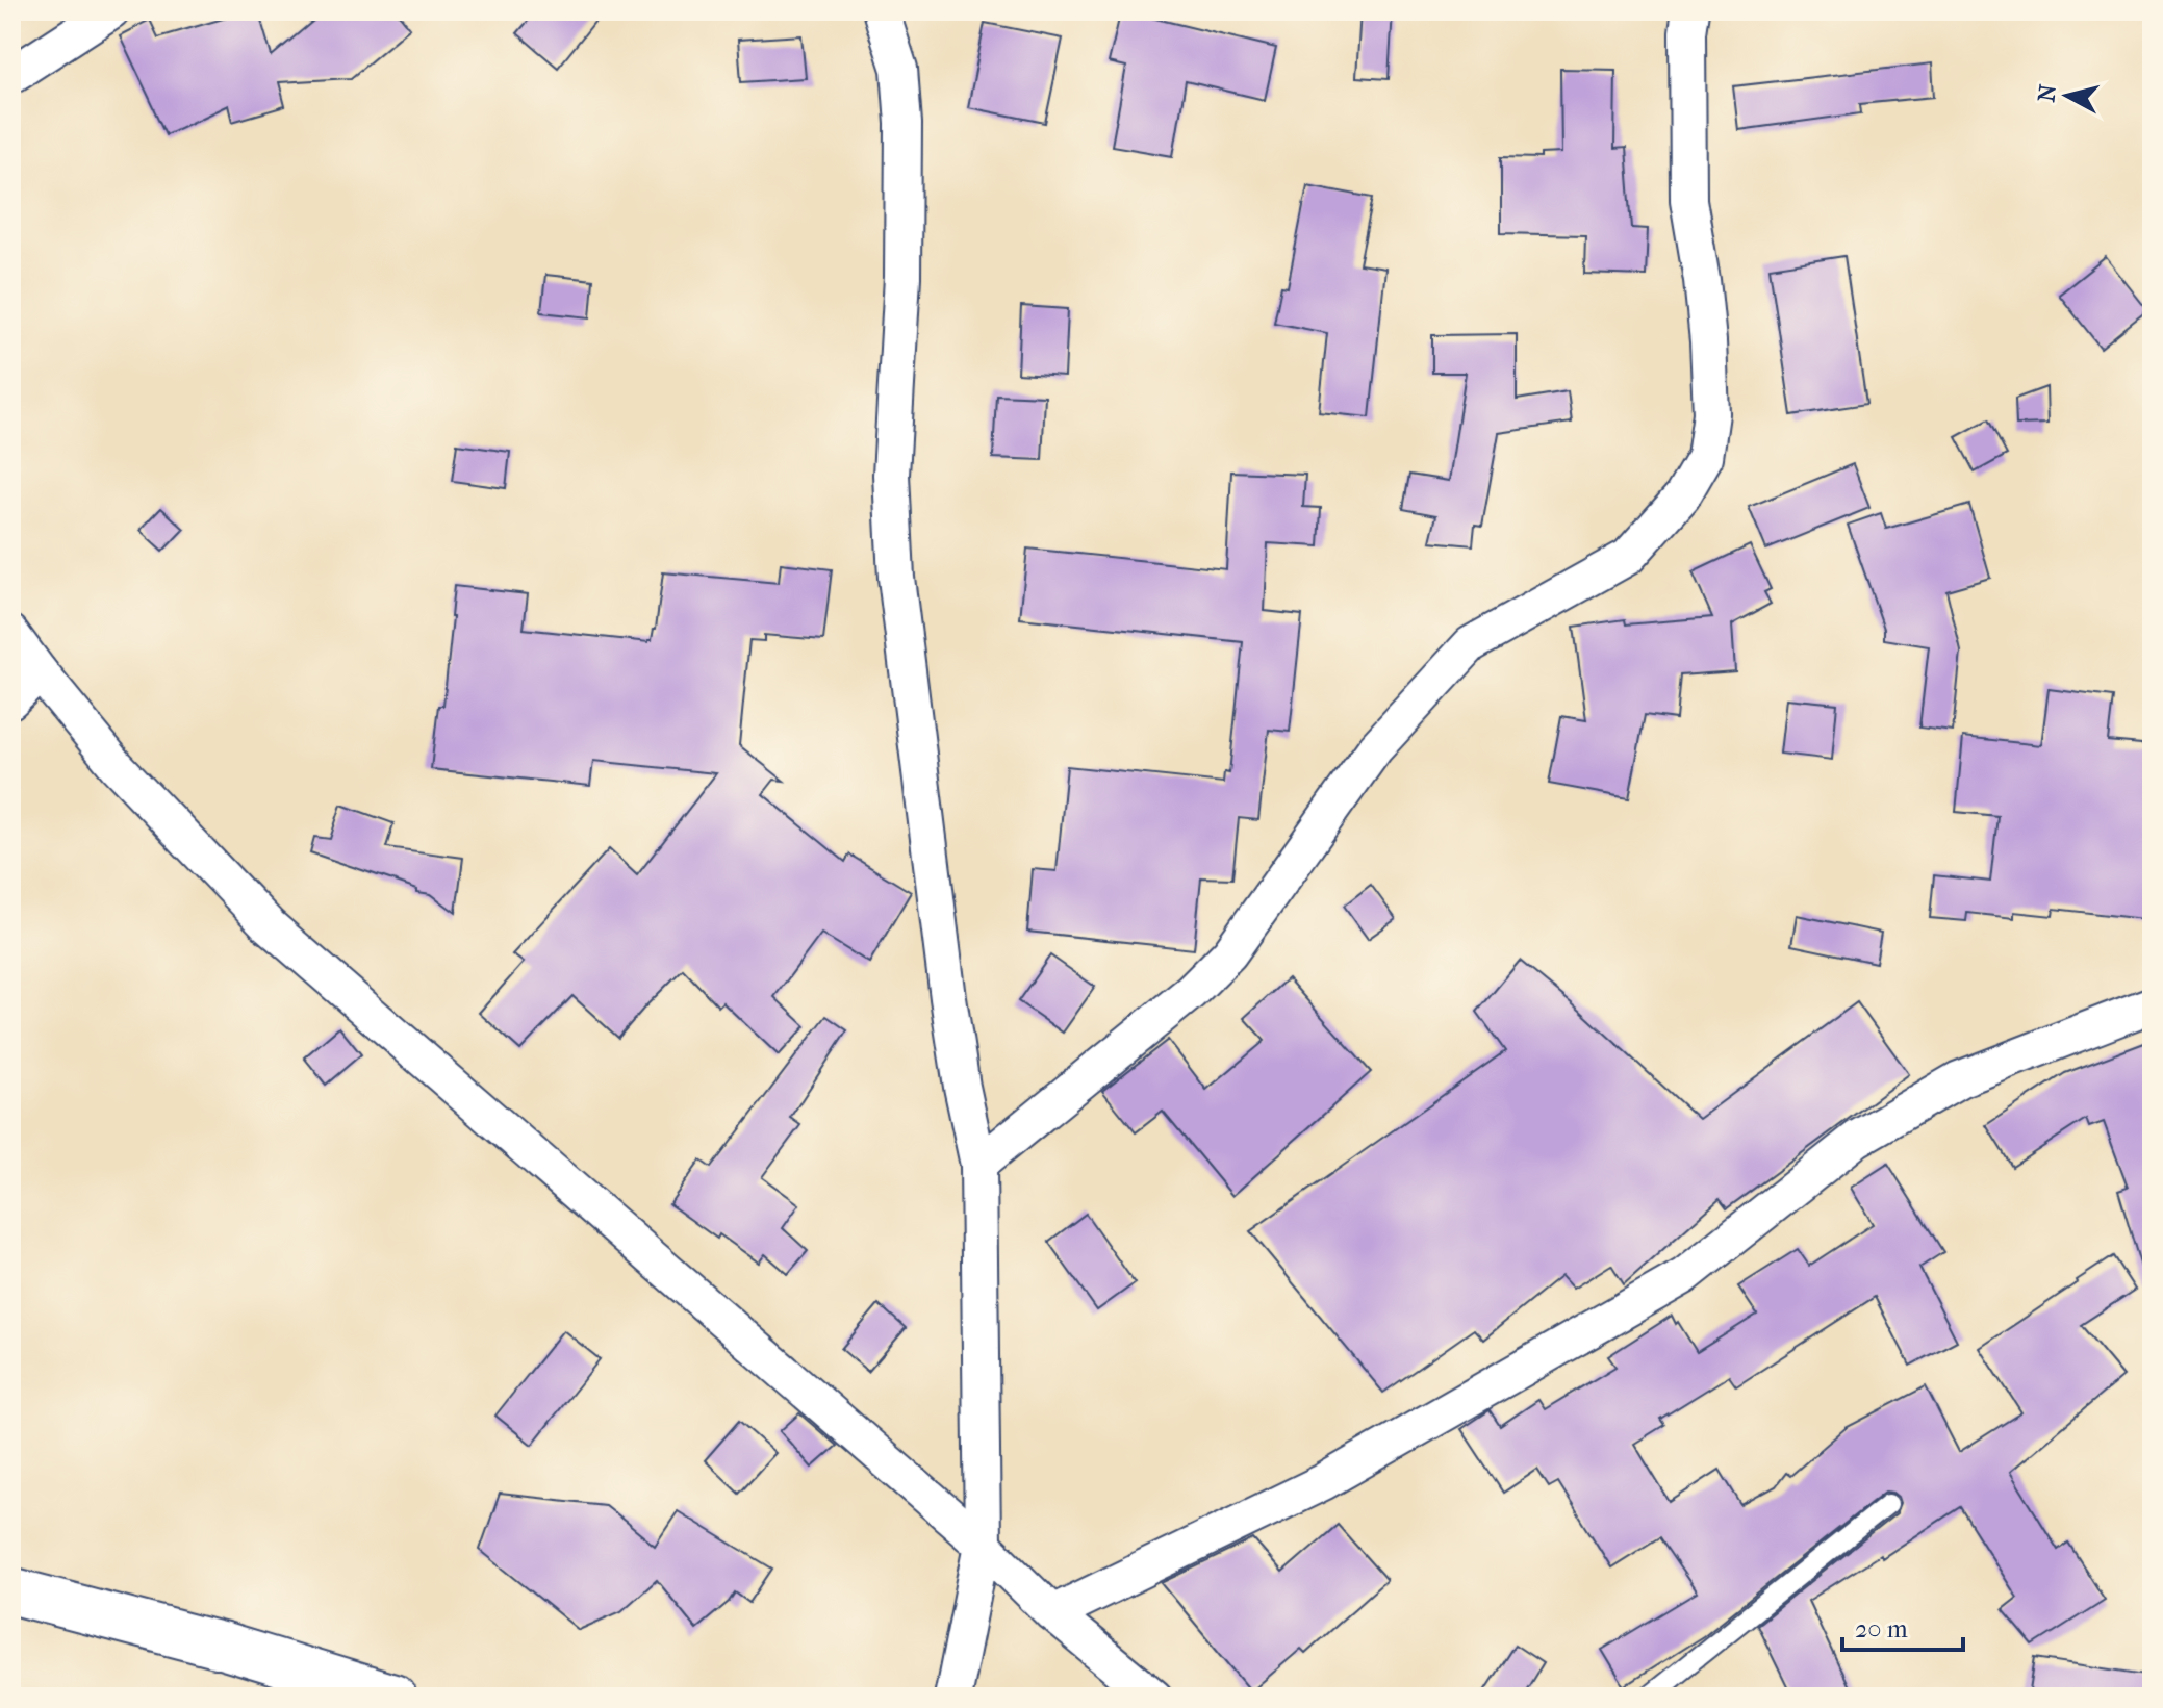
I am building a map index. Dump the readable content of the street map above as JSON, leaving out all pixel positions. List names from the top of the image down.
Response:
{
  "scale_bar": "20 m",
  "north": "left"
}
